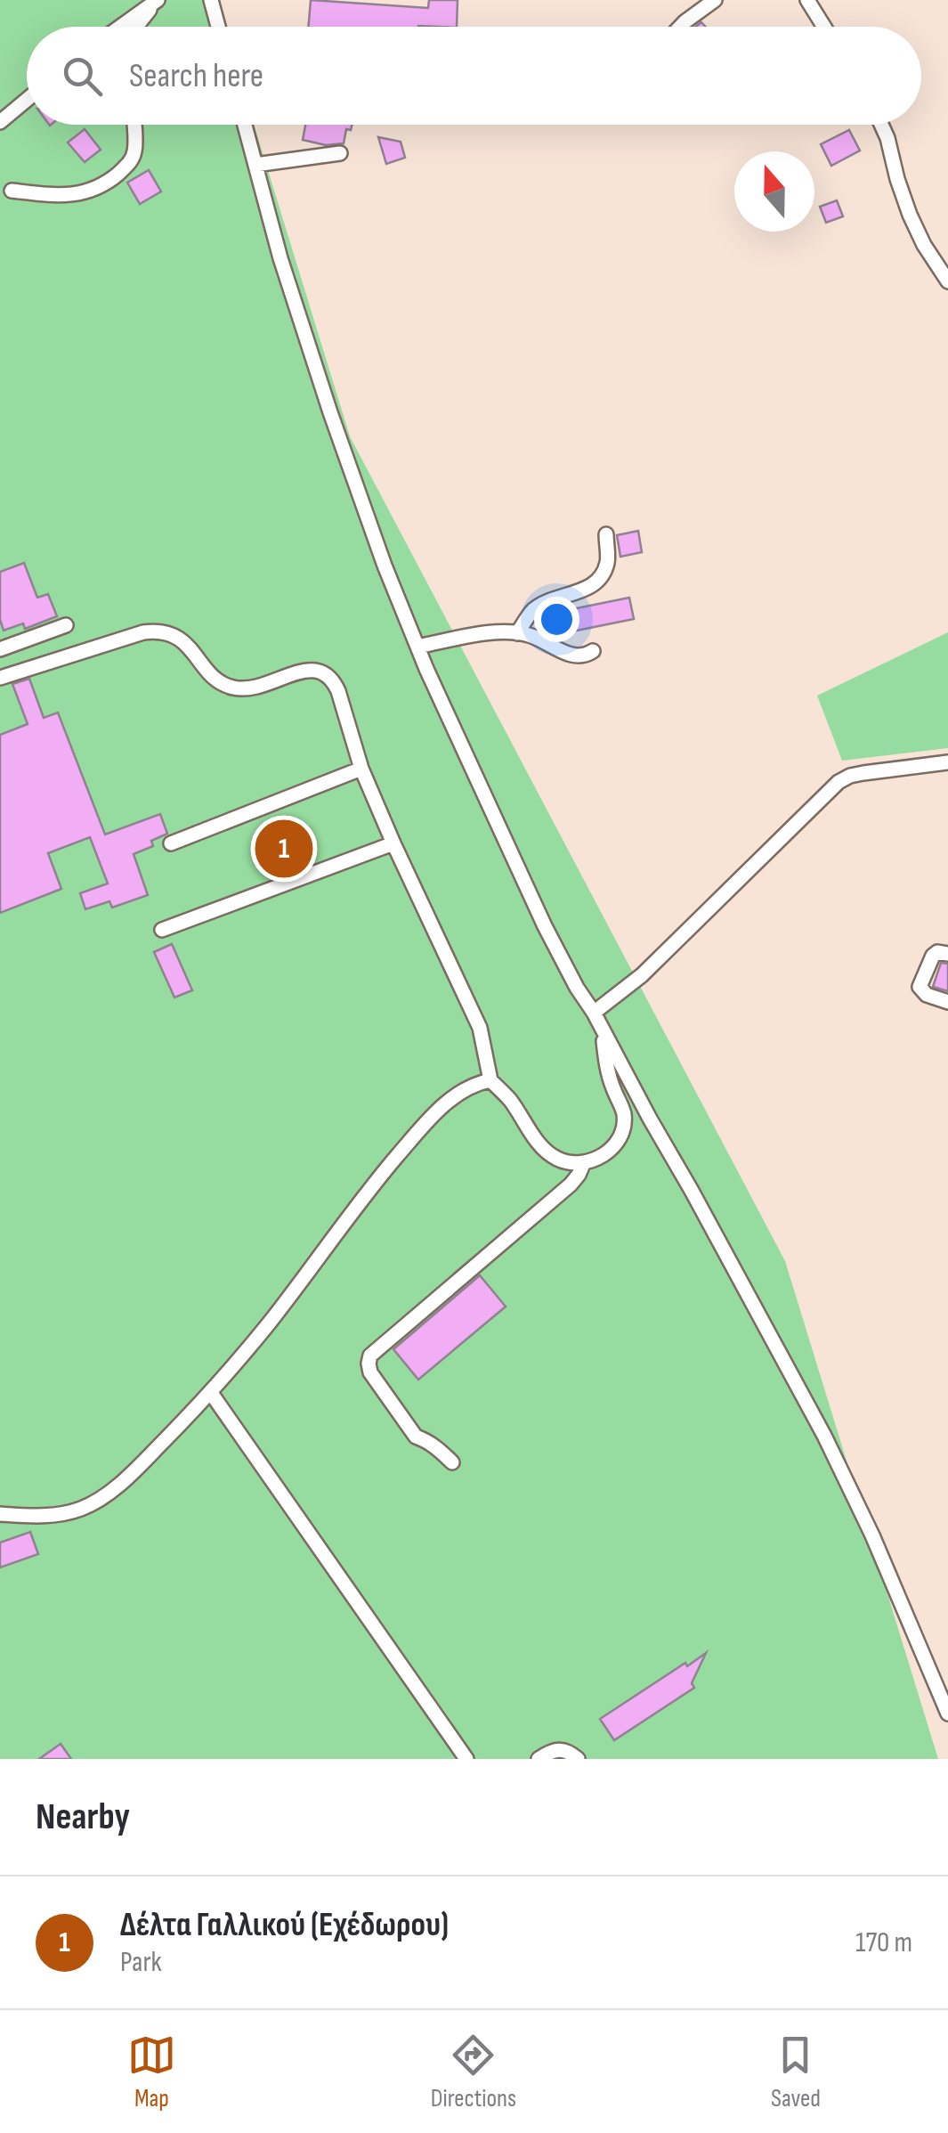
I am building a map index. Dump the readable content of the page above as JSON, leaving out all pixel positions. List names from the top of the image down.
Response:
{
  "north": "top",
  "page": {
    "search": "Search here",
    "pins": "1",
    "heading": "Nearby",
    "list": [
      {
        "mark": "1",
        "name": "Δέλτα Γαλλικού (Εχέδωρου)",
        "note": "Park",
        "value": "170 m"
      }
    ],
    "nav": ["Map", "Directions", "Saved"]
  }
}
